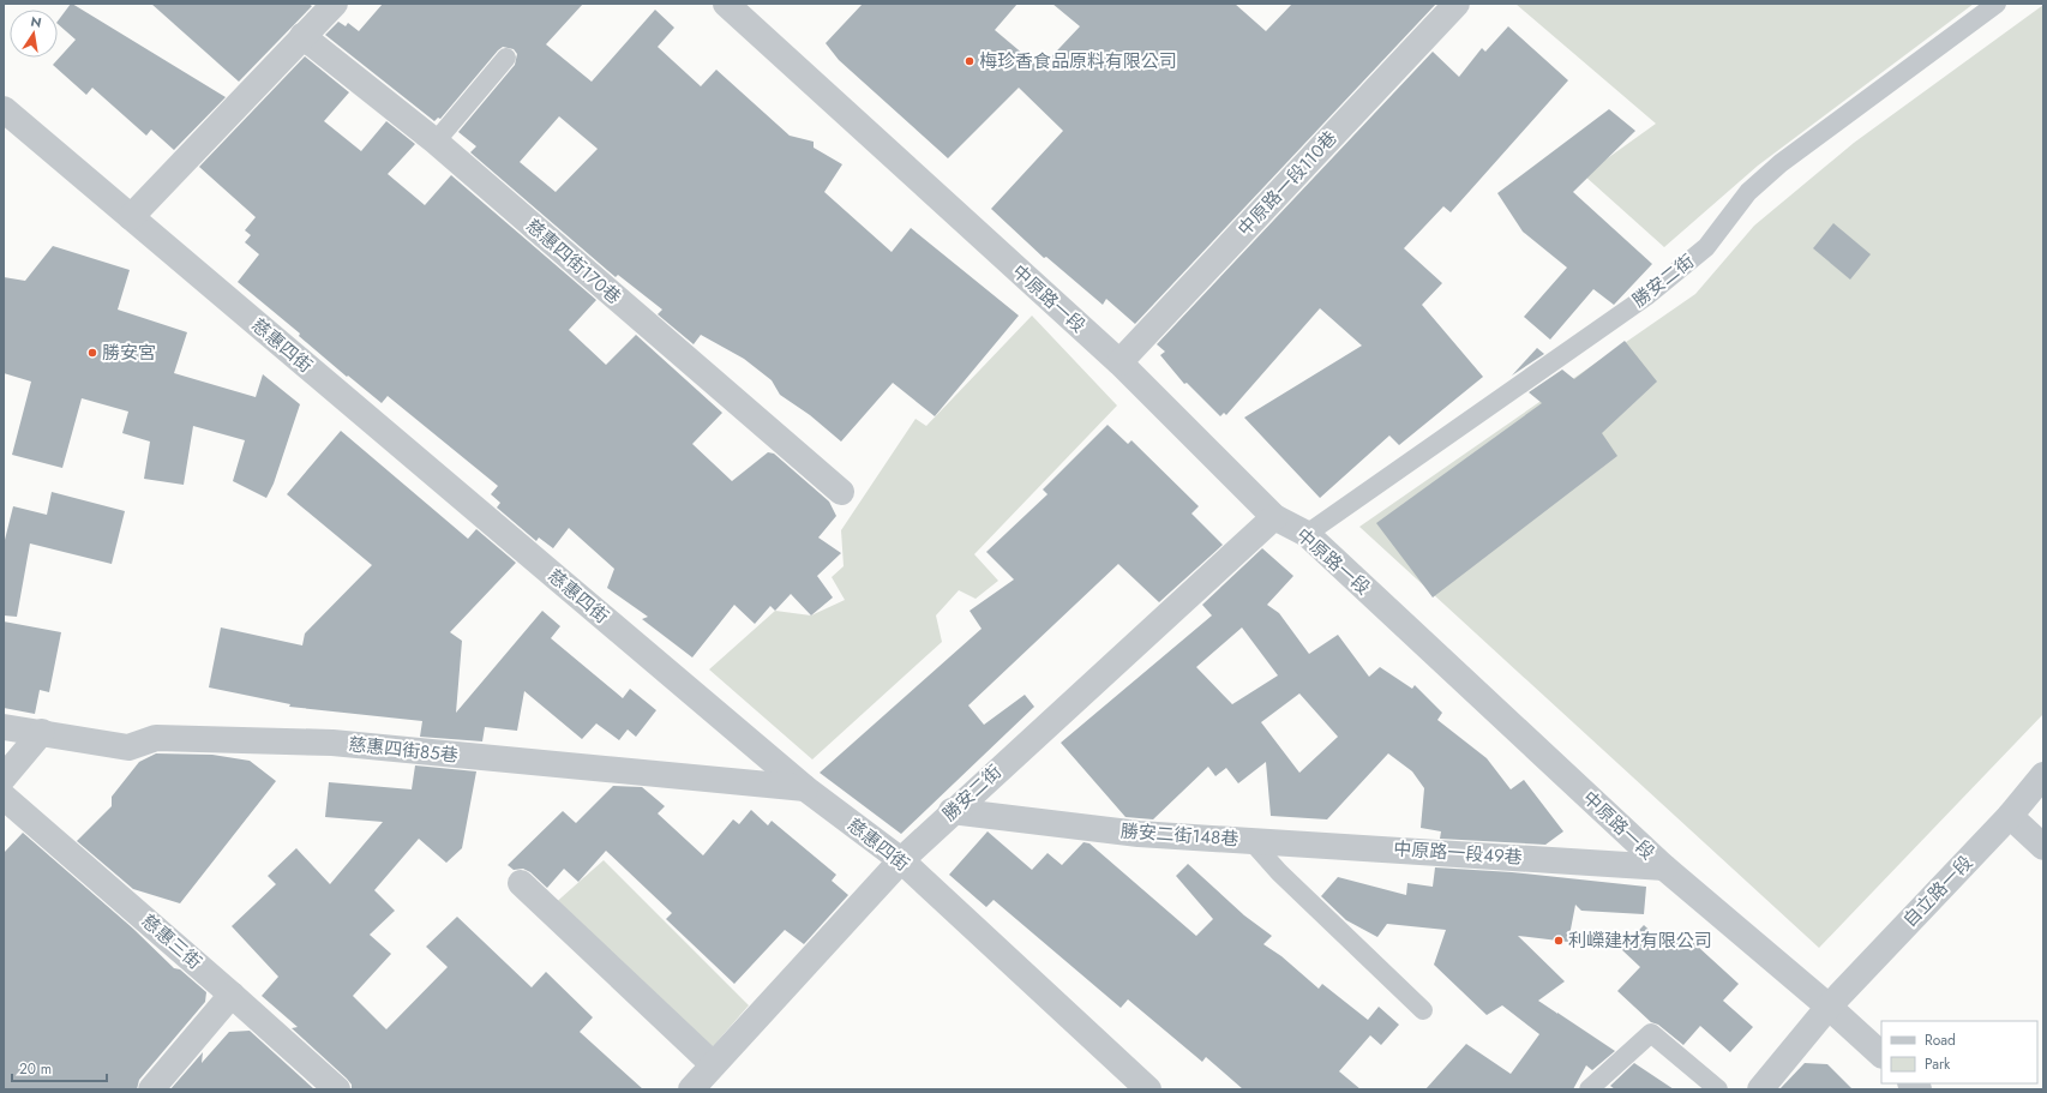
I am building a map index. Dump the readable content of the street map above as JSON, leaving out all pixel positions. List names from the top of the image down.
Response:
{
  "streets": {
    "street": [
      "中原路一段110巷",
      "慈惠四街170巷",
      "勝安二街",
      "中原路一段",
      "慈惠四街",
      "慈惠四街85巷",
      "勝安二街148巷",
      "中原路一段49巷",
      "自立路一段",
      "慈惠三街"
    ]
  },
  "crossings": [
    ["中原路一段110巷", "中原路一段"],
    ["勝安二街", "中原路一段"],
    ["勝安二街", "慈惠四街"],
    ["勝安二街", "勝安二街148巷"],
    ["中原路一段", "中原路一段49巷"],
    ["中原路一段", "自立路一段"],
    ["慈惠四街", "慈惠四街85巷"],
    ["勝安二街148巷", "中原路一段49巷"]
  ],
  "places": ["梅珍香食品原料有限公司", "勝安宮", "利嶸建材有限公司"],
  "legend": ["Road", "Park"],
  "scale_bar": "20 m",
  "north": "top"
}
